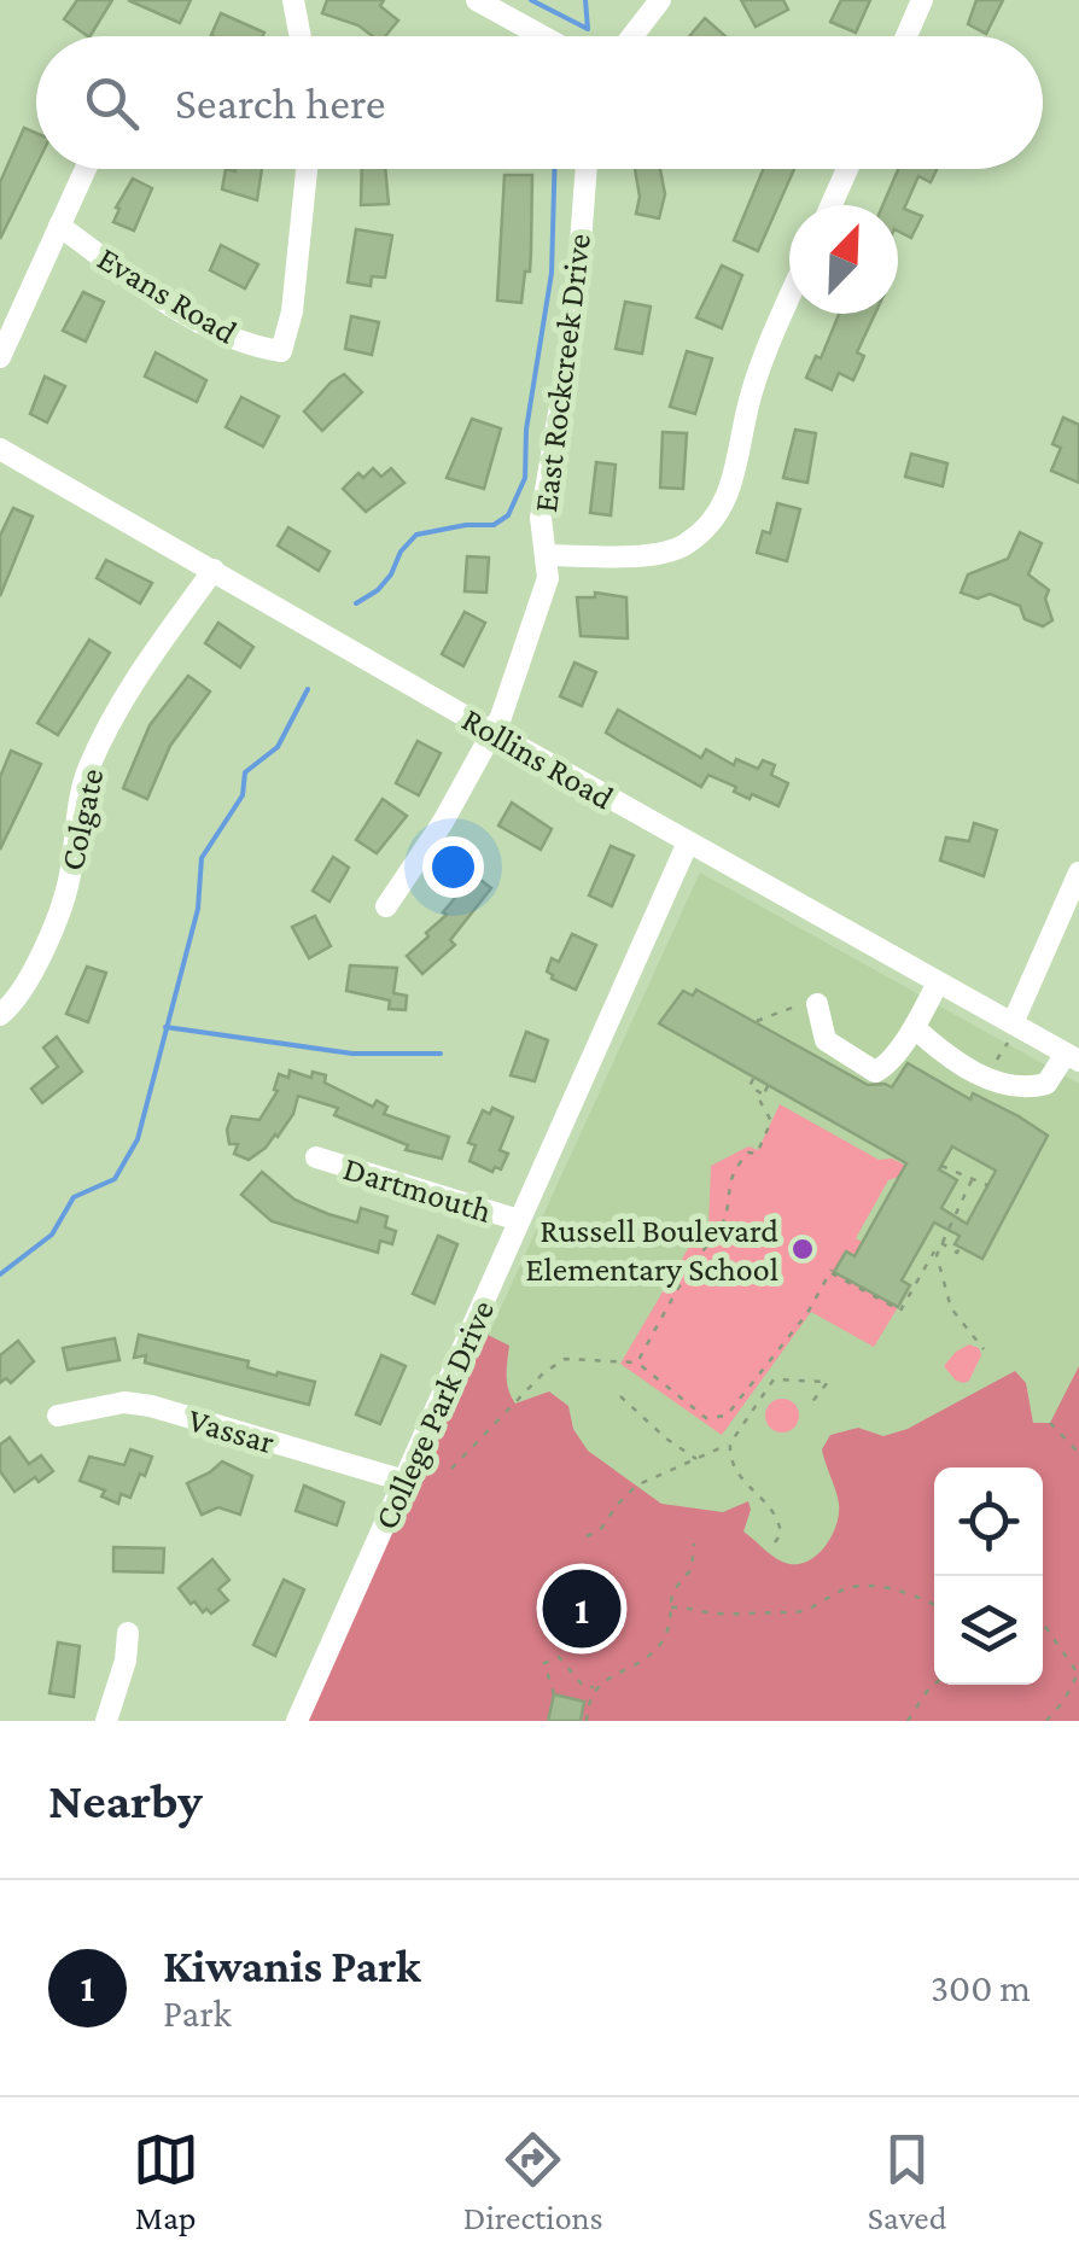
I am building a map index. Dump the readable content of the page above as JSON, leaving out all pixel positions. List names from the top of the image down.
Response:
{
  "streets": {
    "street": [
      "Evans Road",
      "East Rockcreek Drive",
      "Rollins Road",
      "Colgate",
      "Dartmouth",
      "College Park Drive",
      "Vassar"
    ]
  },
  "crossings": [
    ["East Rockcreek Drive", "Rollins Road"],
    ["Rollins Road", "Colgate"],
    ["Rollins Road", "College Park Drive"],
    ["Dartmouth", "College Park Drive"],
    ["College Park Drive", "Vassar"]
  ],
  "places": ["Russell Boulevard Elementary School"],
  "north": "top right",
  "page": {
    "search": "Search here",
    "pins": "1",
    "heading": "Nearby",
    "list": [
      {
        "mark": "1",
        "name": "Kiwanis Park",
        "note": "Park",
        "value": "300 m"
      }
    ],
    "nav": ["Map", "Directions", "Saved"]
  }
}
